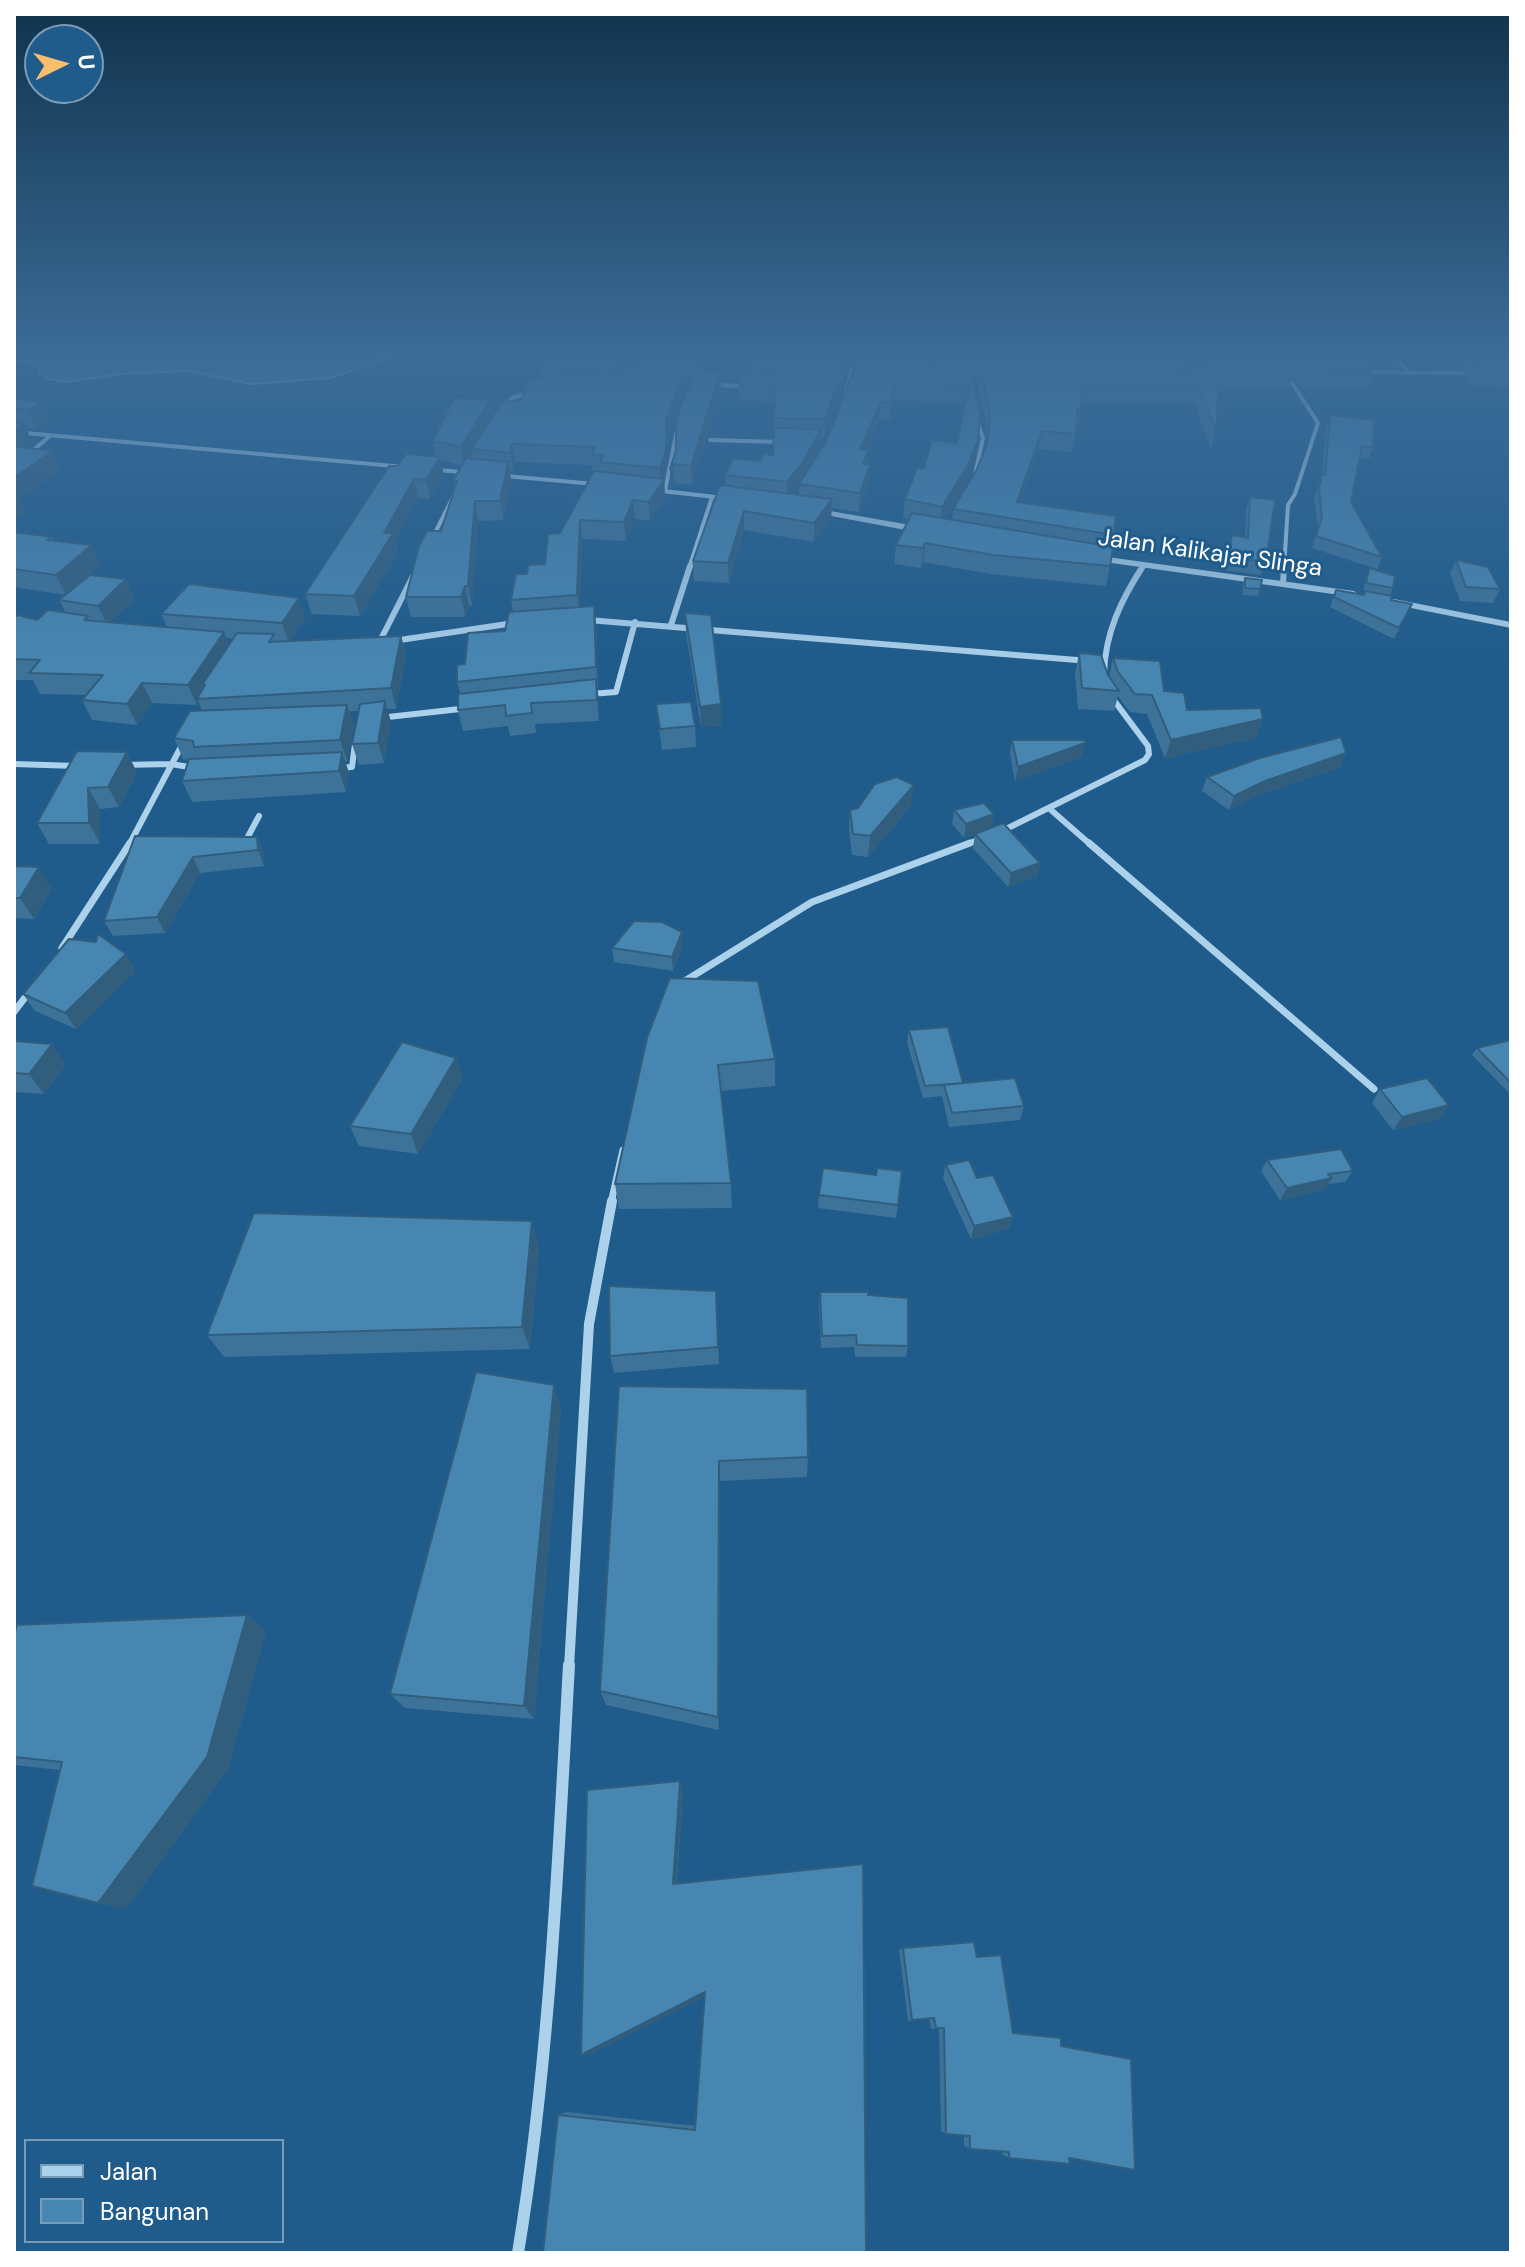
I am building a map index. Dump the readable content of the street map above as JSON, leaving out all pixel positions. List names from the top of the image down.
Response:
{
  "streets": {
    "street": ["Jalan Kalikajar Slinga"]
  },
  "legend": ["Jalan", "Bangunan"],
  "north": "right"
}
